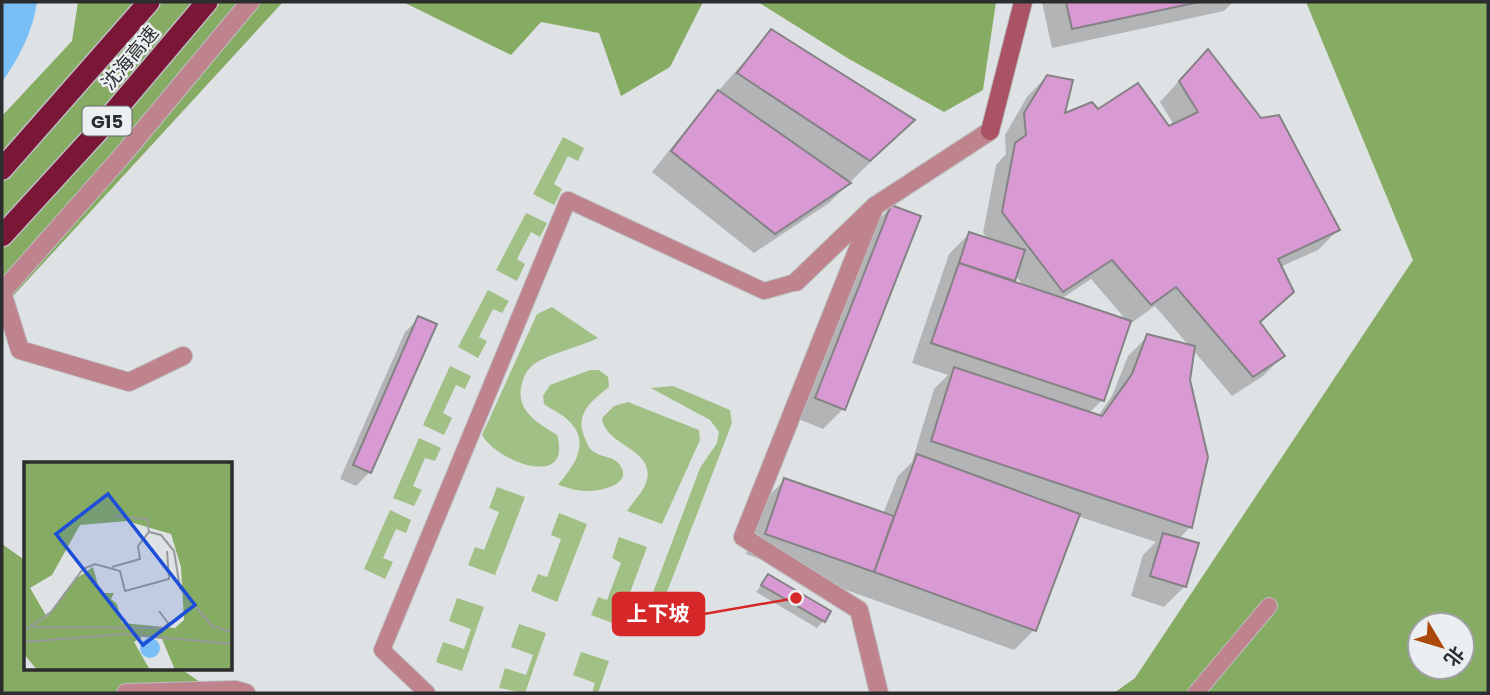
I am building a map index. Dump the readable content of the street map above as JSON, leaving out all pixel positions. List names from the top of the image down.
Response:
{
  "streets": {
    "highway": ["沈海高速", "G15"]
  },
  "places": ["上下坡"],
  "north": "bottom right"
}
